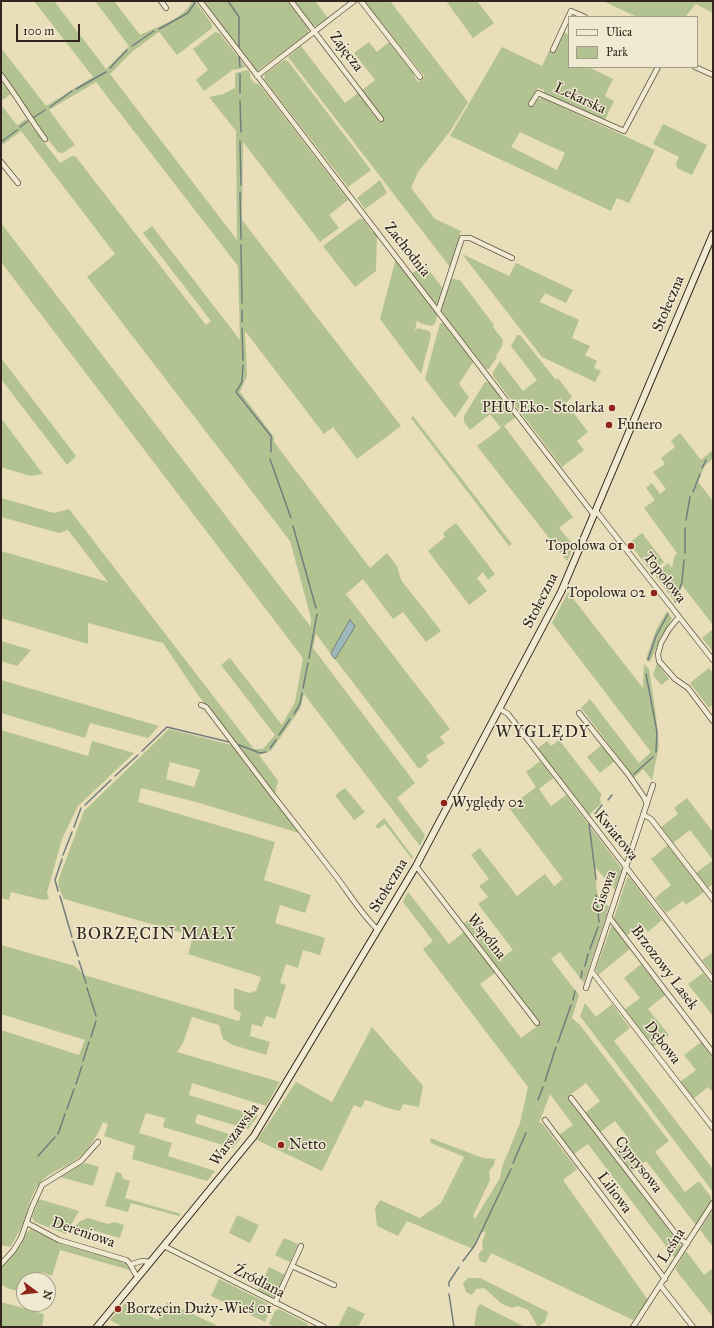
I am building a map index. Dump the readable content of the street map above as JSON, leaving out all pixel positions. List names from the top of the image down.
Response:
{
  "streets": {
    "main road": ["Stołeczna", "Warszawska"],
    "street": [
      "Zajęcza",
      "Lekarska",
      "Zachodnia",
      "Topolowa",
      "Kwiatowa",
      "Cisowa",
      "Wspólna",
      "Brzozowy Lasek",
      "Dębowa",
      "Cyprysowa",
      "Liliowa",
      "Dereniowa",
      "Leśna",
      "Źródlana"
    ]
  },
  "crossings": [
    ["Zachodnia", "Stołeczna"],
    ["Zachodnia", "Topolowa"],
    ["Stołeczna", "Topolowa"],
    ["Stołeczna", "Kwiatowa"],
    ["Stołeczna", "Wspólna"],
    ["Stołeczna", "Warszawska"],
    ["Kwiatowa", "Cisowa"],
    ["Cisowa", "Brzozowy Lasek"],
    ["Cisowa", "Dębowa"],
    ["Warszawska", "Dereniowa"],
    ["Warszawska", "Źródlana"],
    ["Cyprysowa", "Leśna"],
    ["Liliowa", "Leśna"]
  ],
  "districts": ["WYGLĘDY", "BORZĘCIN MAŁY"],
  "places": [
    "PHU Eko- Stolarka",
    "Funero",
    "Topolowa 01",
    "Topolowa 02",
    "Wyględy 02",
    "Netto",
    "Borzęcin Duży-Wieś 01"
  ],
  "legend": ["Ulica", "Park"],
  "scale_bar": "100 m",
  "north": "right"
}
